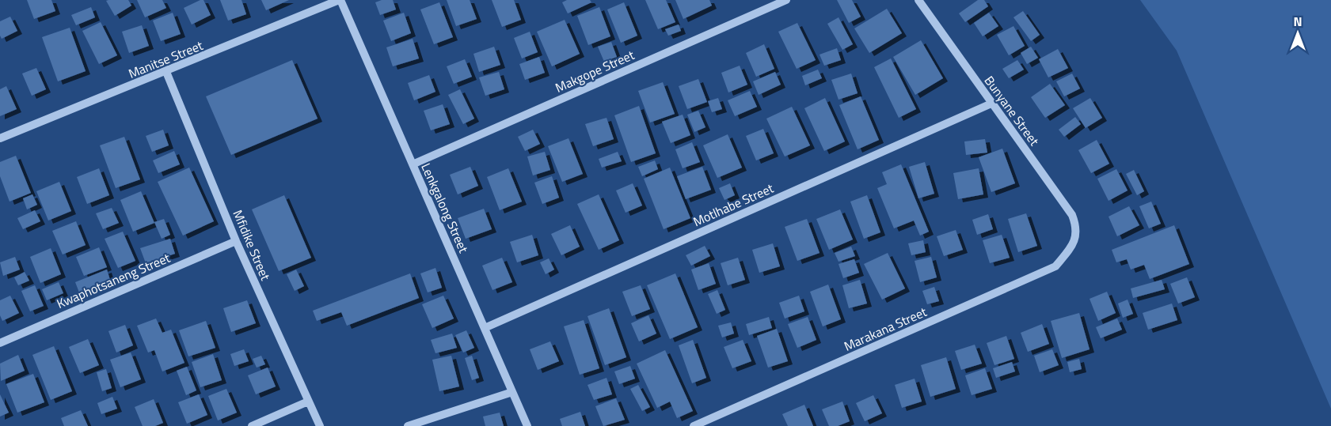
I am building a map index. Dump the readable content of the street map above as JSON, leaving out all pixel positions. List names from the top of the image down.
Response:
{
  "streets": {
    "street": [
      "Manitse Street",
      "Makgope Street",
      "Bunyane Street",
      "Motlhabe Street",
      "Lenkgalong Street",
      "Mfidike Street",
      "Kwaphotsaneng Street",
      "Marakana Street"
    ]
  },
  "crossings": [
    ["Manitse Street", "Lenkgalong Street"],
    ["Manitse Street", "Mfidike Street"],
    ["Makgope Street", "Lenkgalong Street"],
    ["Bunyane Street", "Motlhabe Street"],
    ["Bunyane Street", "Marakana Street"],
    ["Motlhabe Street", "Lenkgalong Street"],
    ["Mfidike Street", "Kwaphotsaneng Street"]
  ],
  "north": "top"
}
